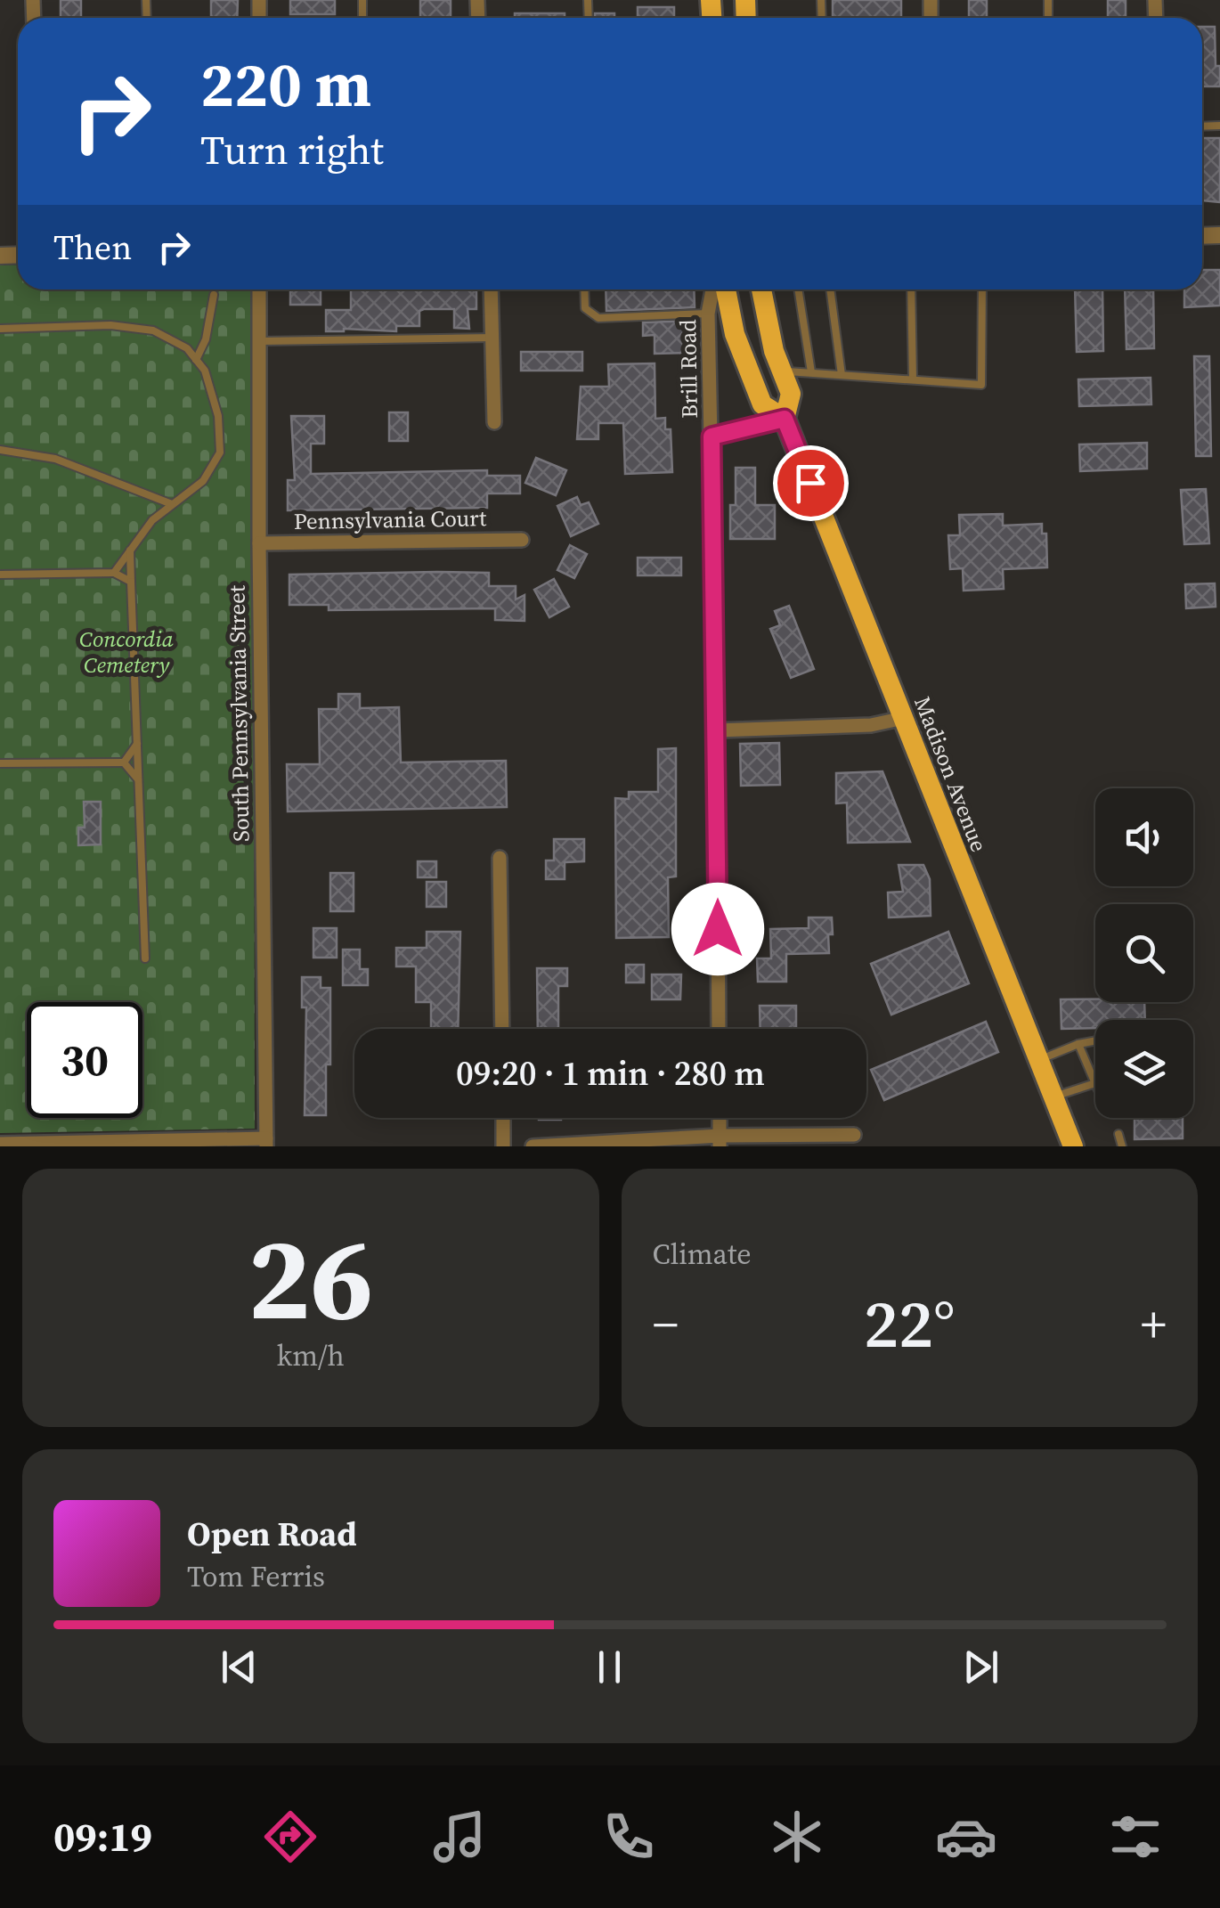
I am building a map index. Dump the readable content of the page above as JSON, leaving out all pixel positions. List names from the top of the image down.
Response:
{
  "streets": {
    "main road": ["Madison Avenue"],
    "street": ["Brill Road", "Pennsylvania Court", "South Pennsylvania Street"]
  },
  "crossings": [
    ["Pennsylvania Court", "South Pennsylvania Street"]
  ],
  "parks": ["Concordia Cemetery"],
  "page": {
    "turn": ["220 m", "Turn right"],
    "then": "Then",
    "limit": "30",
    "trip": "09:20 · 1 min · 280 m",
    "tile": [
      ["26", "km/h"],
      "Climate"
    ],
    "heat": ["−", "22°", "+"],
    "song": ["Open Road", "Tom Ferris"],
    "tabs": "09:19"
  }
}
